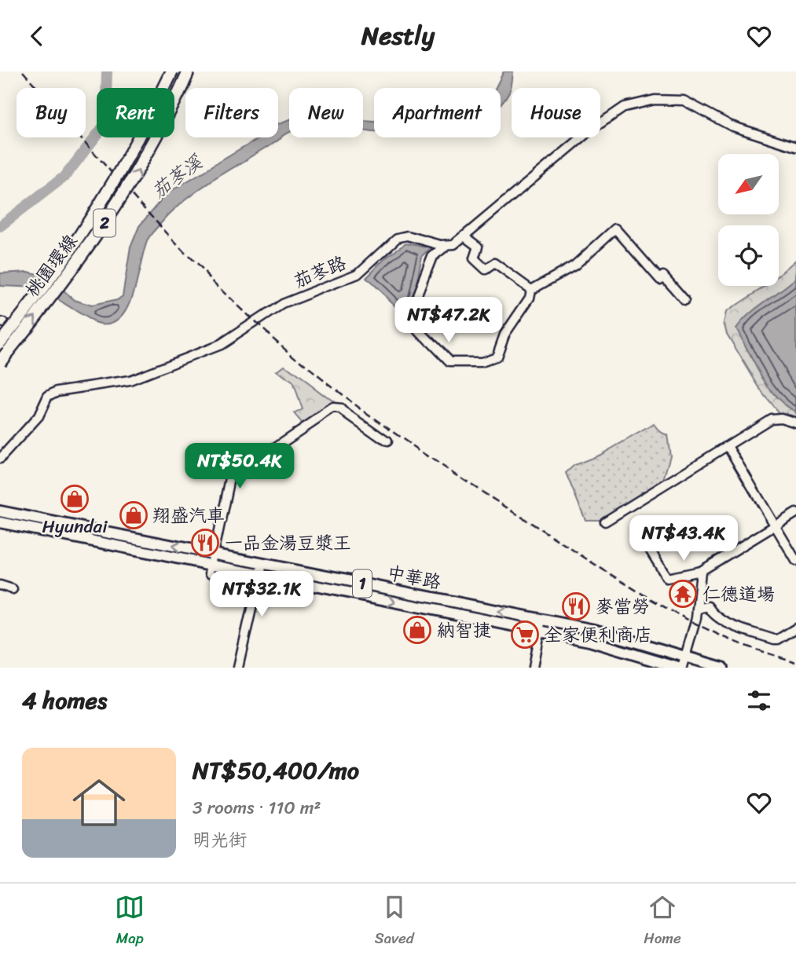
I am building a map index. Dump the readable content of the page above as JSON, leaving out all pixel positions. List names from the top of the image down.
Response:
{
  "streets": {
    "highway": ["2", "桃園環線"],
    "main road": ["中華路", "1"],
    "street": ["茄苳路"]
  },
  "water": ["茄苳溪"],
  "places": {
    "shop": ["Hyundai", "翔盛汽車", "納智捷"],
    "restaurant": ["一品金湯豆漿王", "麥當勞"],
    "temple": ["仁德道場"],
    "supermarket": ["全家便利商店"]
  },
  "north": "bottom left",
  "page": {
    "header": "Nestly",
    "chip": [
      "Buy",
      "Rent",
      "Filters",
      "New",
      "Apartment",
      "House"
    ],
    "price": [
      "NT$47.2K",
      "NT$50.4K",
      "NT$43.4K",
      "NT$32.1K"
    ],
    "heading": "4 homes",
    "list": [
      {
        "name": "NT$50,400/mo",
        "note": "3 rooms · 110 m² · 明光街"
      }
    ],
    "tabs": ["Map", "Saved", "Home"]
  }
}
